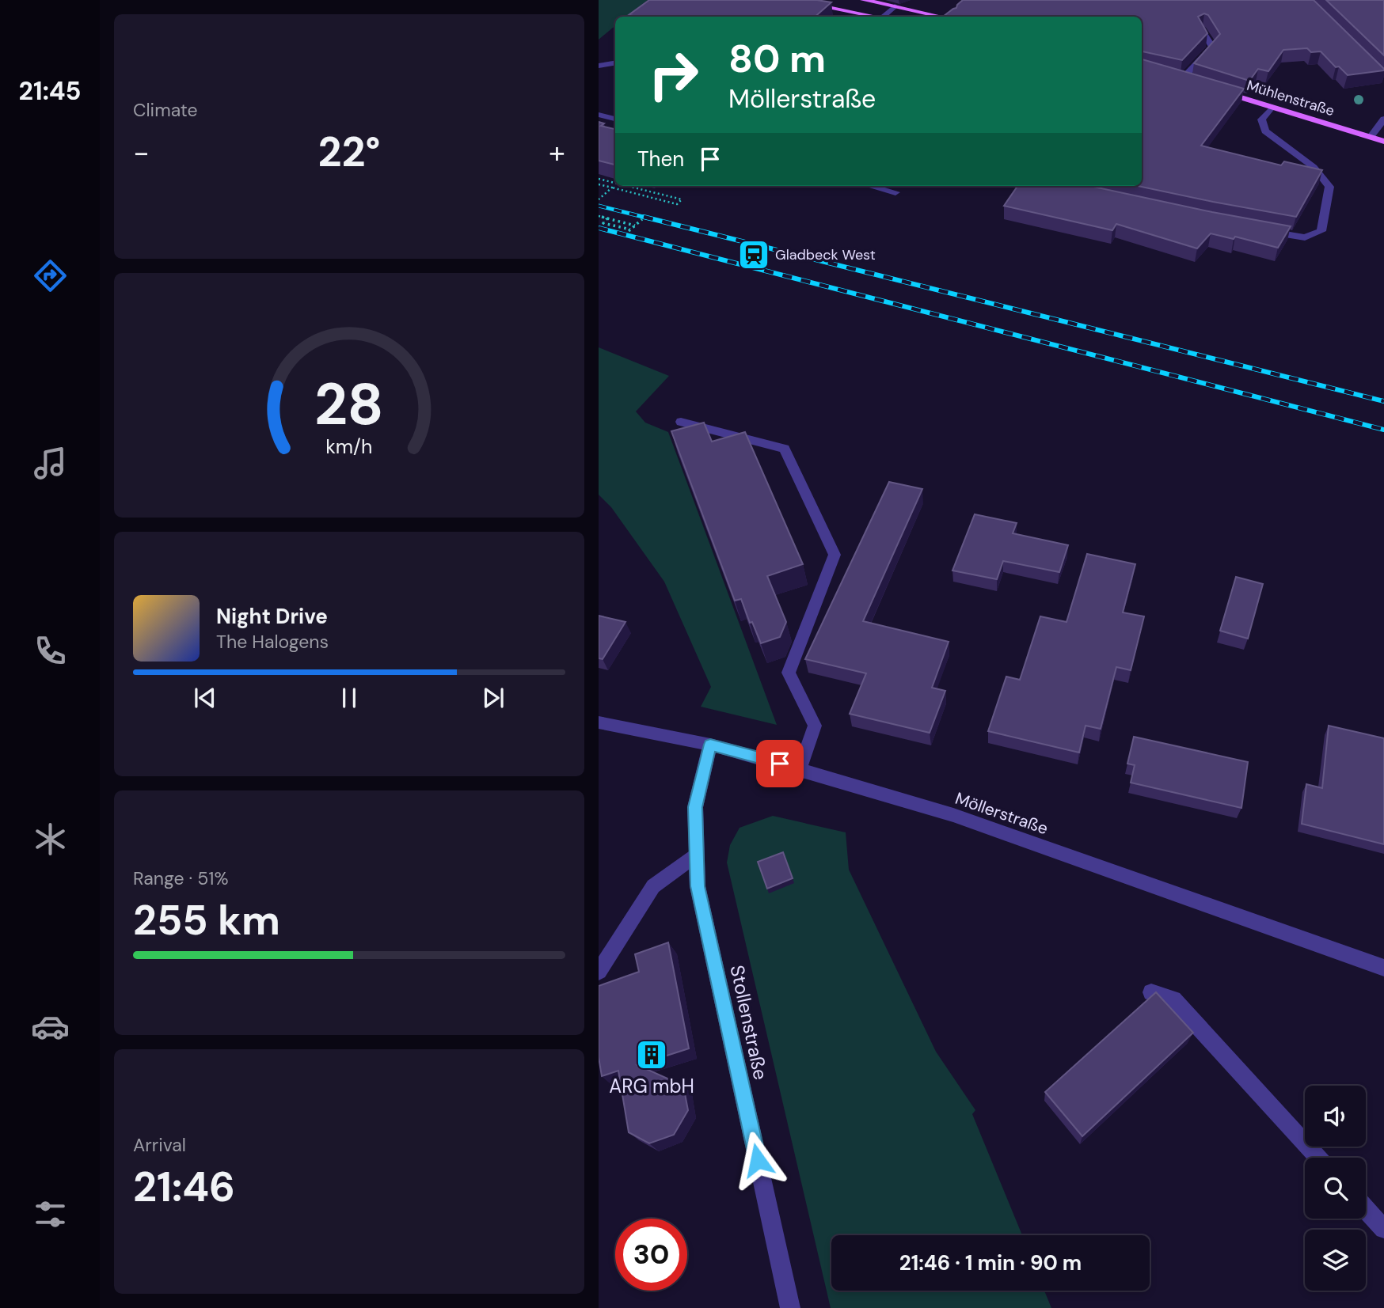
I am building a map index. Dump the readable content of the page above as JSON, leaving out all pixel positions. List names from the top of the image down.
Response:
{
  "streets": {
    "main road": ["Mühlenstraße"],
    "street": ["Möllerstraße", "Stollenstraße"]
  },
  "crossings": [
    ["Möllerstraße", "Stollenstraße"]
  ],
  "places": {
    "station": ["Gladbeck West"],
    "building": ["ARG mbH"]
  },
  "page": {
    "tabs": "21:45",
    "tile": [
      "Climate",
      ["Range · 51%", "255 km"],
      ["Arrival", "21:46"]
    ],
    "turn": ["80 m", "Möllerstraße"],
    "heat": ["−", "22°", "+"],
    "then": "Then",
    "song": ["Night Drive", "The Halogens"],
    "limit": "30",
    "trip": "21:46 · 1 min · 90 m",
    "gauge": ["28", "km/h"]
  }
}
